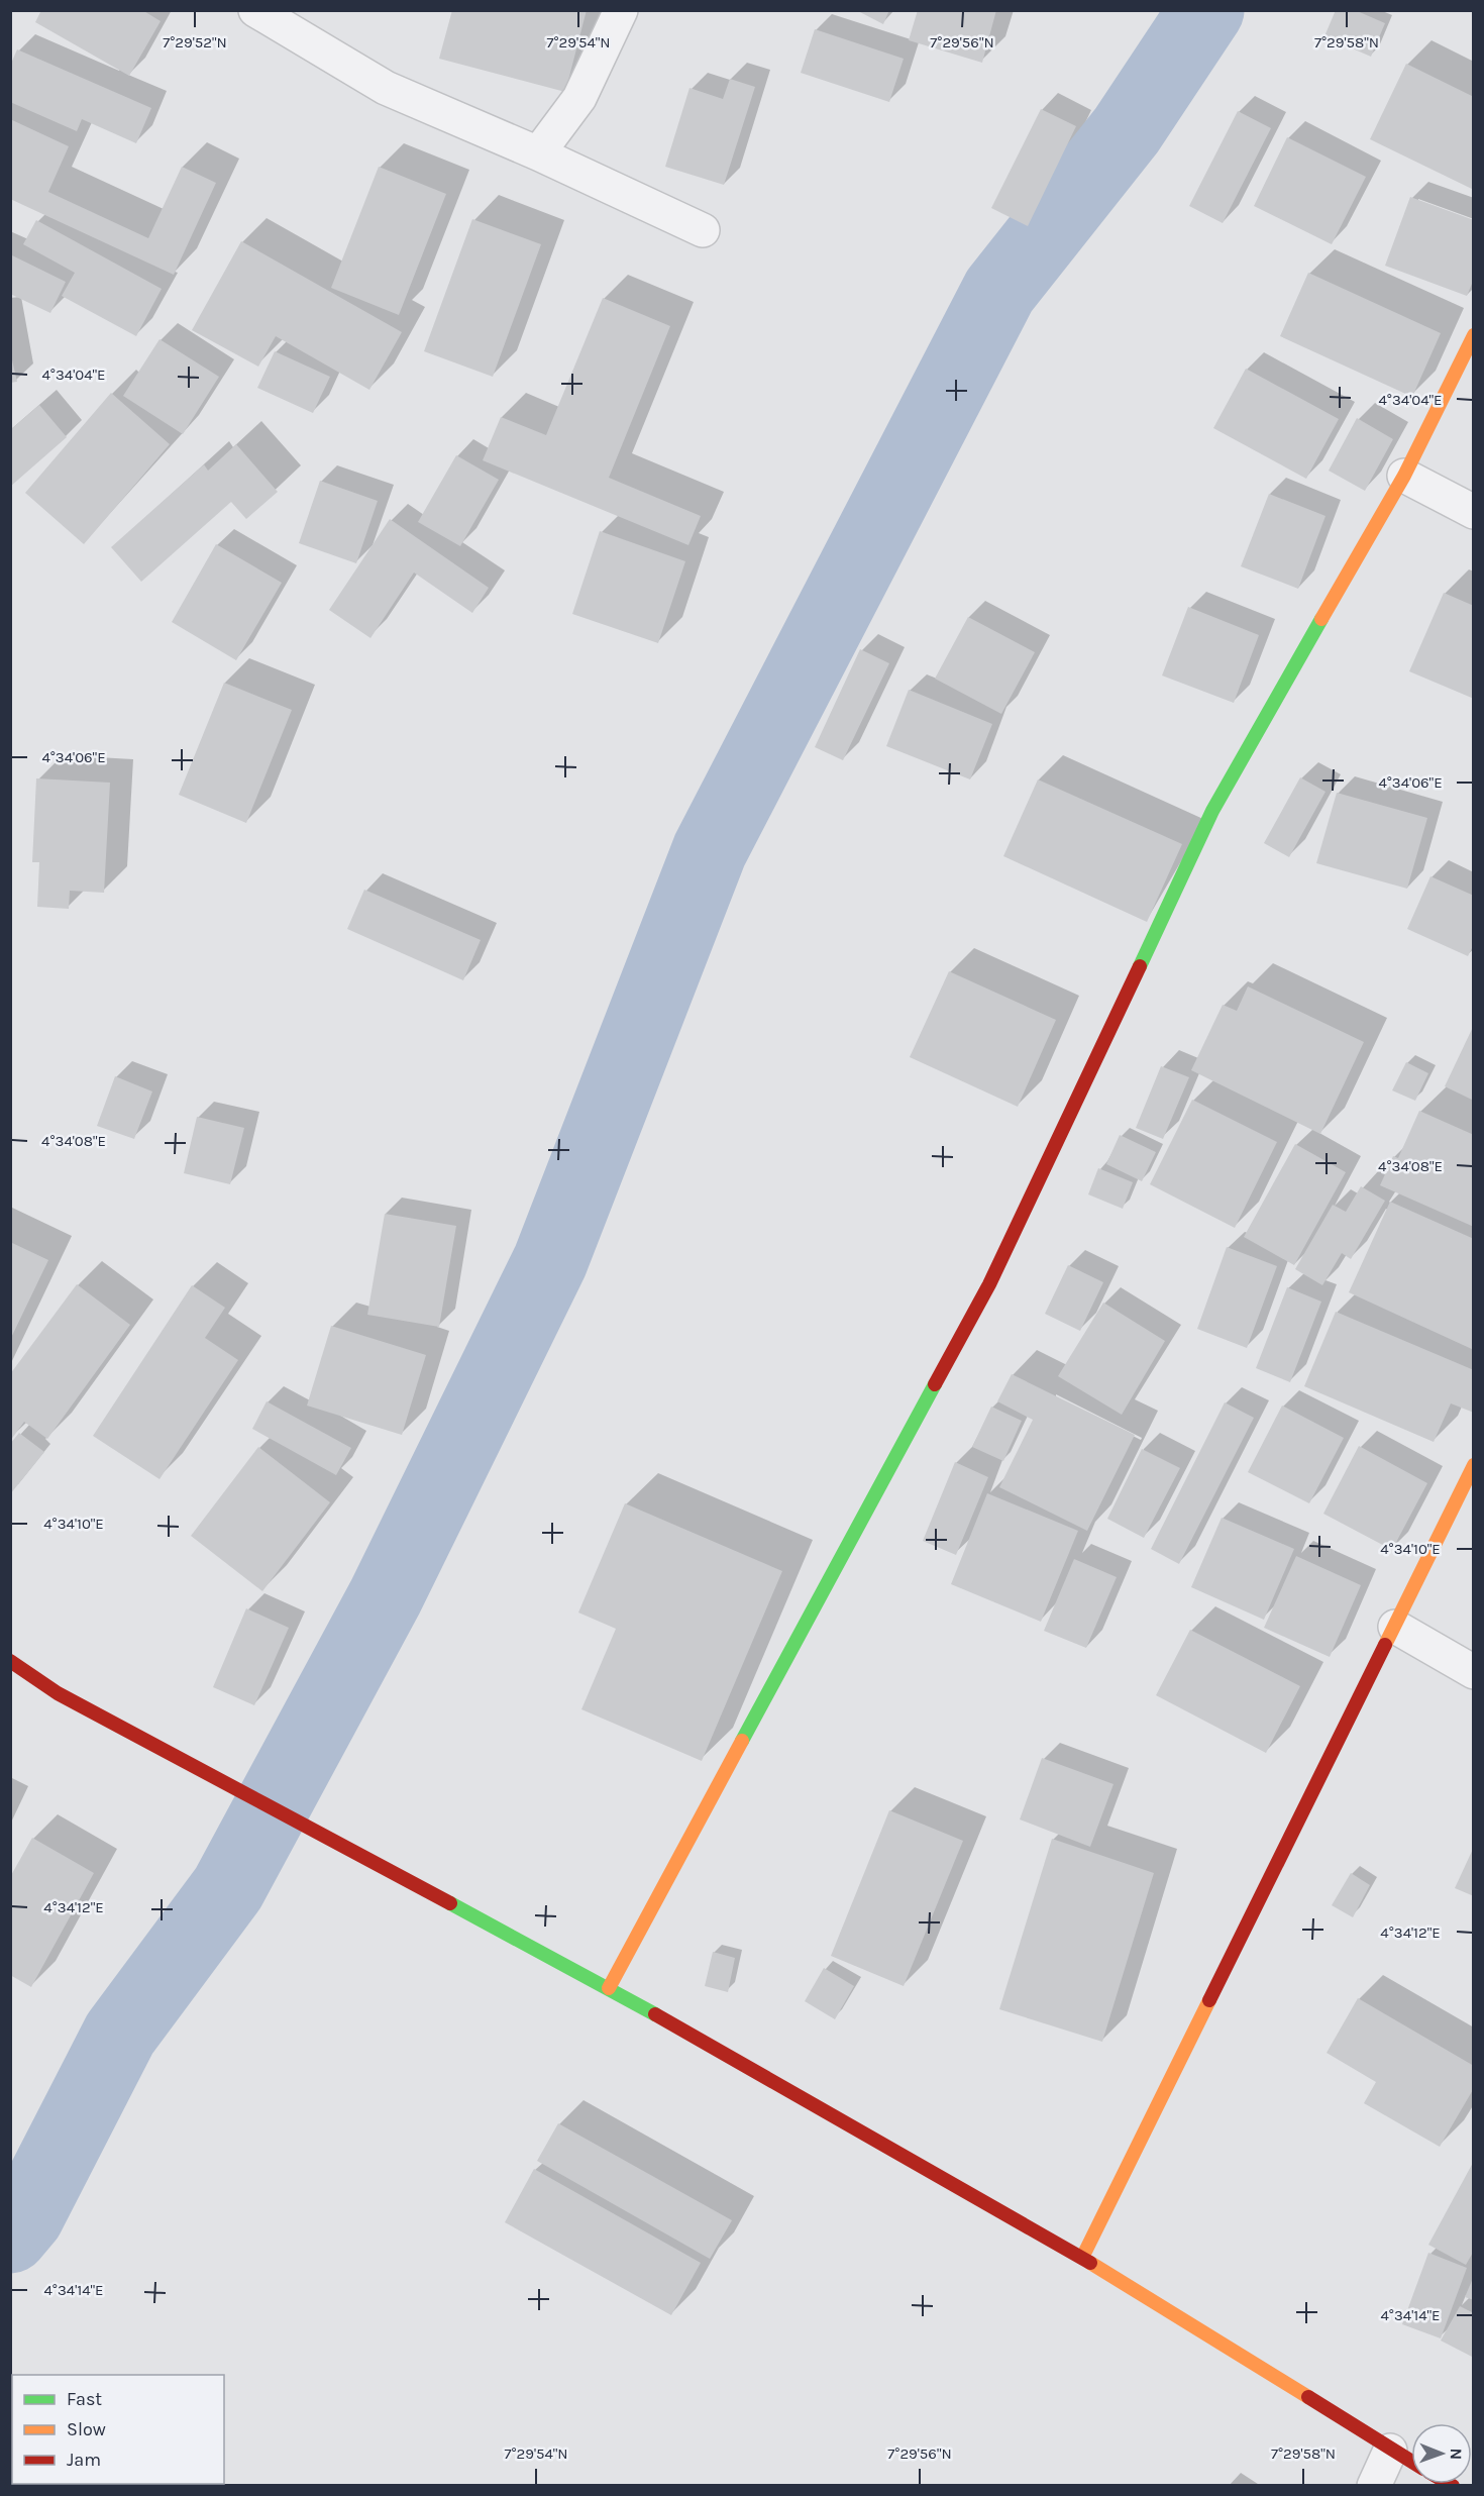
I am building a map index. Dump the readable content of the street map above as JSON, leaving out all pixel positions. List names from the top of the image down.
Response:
{
  "legend": ["Fast", "Slow", "Jam"],
  "north": "right",
  "coordinates": [
    "7°29'52\"N",
    "7°29'54\"N",
    "7°29'56\"N",
    "7°29'58\"N",
    "4°34'04\"E",
    "4°34'06\"E",
    "4°34'08\"E",
    "4°34'10\"E",
    "4°34'12\"E",
    "4°34'14\"E"
  ]
}
